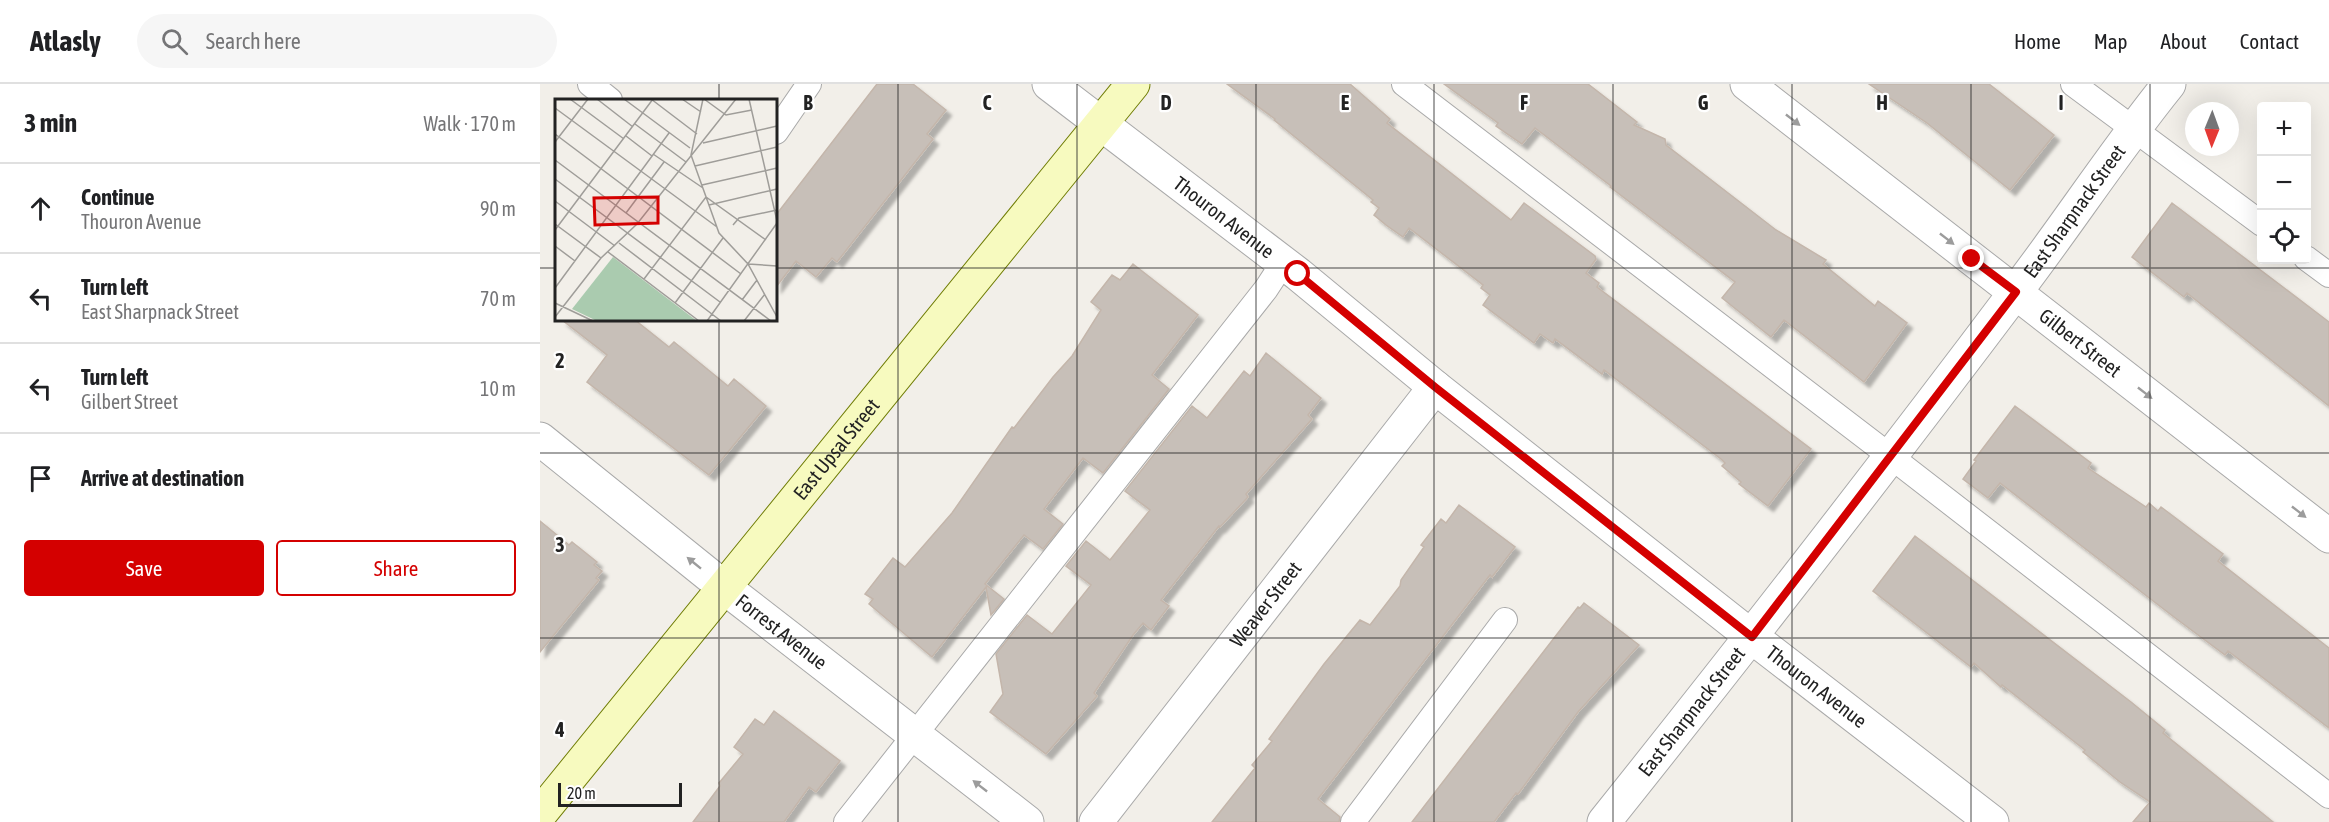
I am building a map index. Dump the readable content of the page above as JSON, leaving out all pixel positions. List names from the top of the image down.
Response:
{
  "streets": {
    "street": [
      "East Sharpnack Street",
      "Thouron Avenue",
      "Gilbert Street",
      "East Upsal Street",
      "Weaver Street",
      "Forrest Avenue"
    ]
  },
  "crossings": [
    ["East Sharpnack Street", "Thouron Avenue"],
    ["East Sharpnack Street", "Gilbert Street"],
    ["Thouron Avenue", "East Upsal Street"],
    ["Thouron Avenue", "Weaver Street"],
    ["East Upsal Street", "Forrest Avenue"]
  ],
  "one_way": ["Gilbert Street", "Forrest Avenue"],
  "scale_bar": "20 m",
  "north": "bottom",
  "page": {
    "header": "Atlasly",
    "search": "Search here",
    "nav": [
      "Home",
      "Map",
      "About",
      "Contact"
    ],
    "heading": ["3 min", "Walk · 170 m"],
    "map_buttons": ["+", "−"],
    "list": [
      ["Continue", "Thouron Avenue", "90 m"],
      ["Turn left", "East Sharpnack Street", "70 m"],
      ["Turn left", "Gilbert Street", "10 m"],
      "Arrive at destination"
    ],
    "buttons": ["Save", "Share"],
    "scale": "20 m"
  },
  "grid": {
    "columns": [
      "B",
      "C",
      "D",
      "E",
      "F",
      "G",
      "H",
      "I"
    ],
    "rows": ["2", "3", "4"]
  }
}
